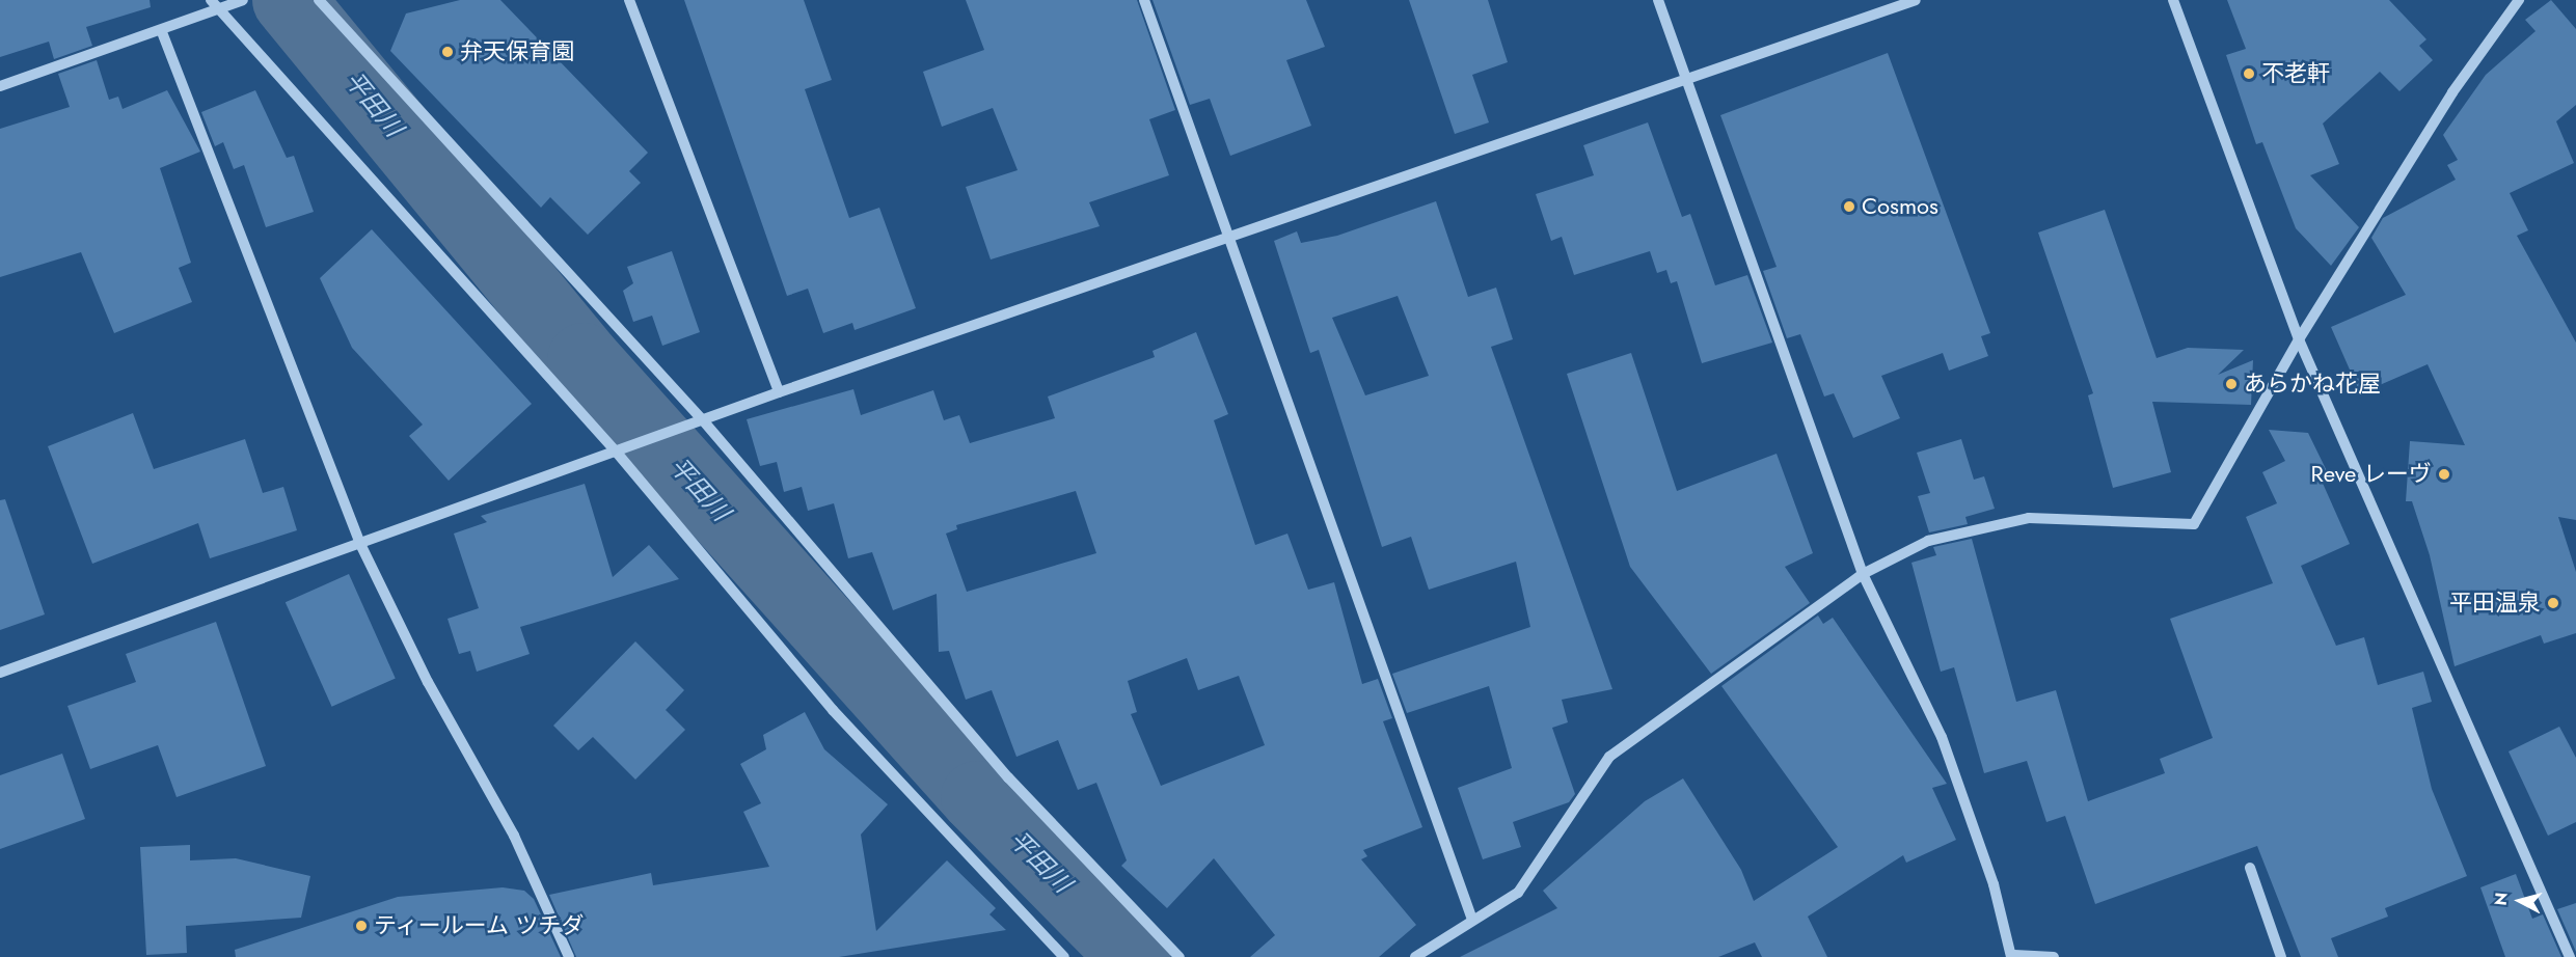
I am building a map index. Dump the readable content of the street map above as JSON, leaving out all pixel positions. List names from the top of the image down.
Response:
{
  "water": ["平田川"],
  "places": [
    "弁天保育園",
    "不老軒",
    "Cosmos",
    "あらかね花屋",
    "Reve レーヴ",
    "平田温泉",
    "ティールーム ツチダ"
  ],
  "north": "left"
}
